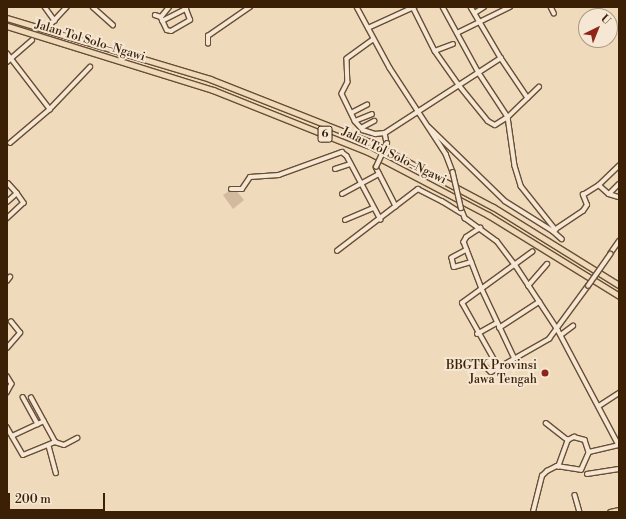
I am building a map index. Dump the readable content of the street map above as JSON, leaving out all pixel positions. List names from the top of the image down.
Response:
{
  "streets": {
    "highway": ["Jalan Tol Solo–Ngawi", "6"]
  },
  "places": ["BBGTK Provinsi Jawa Tengah"],
  "scale_bar": "200 m",
  "north": "top right"
}
